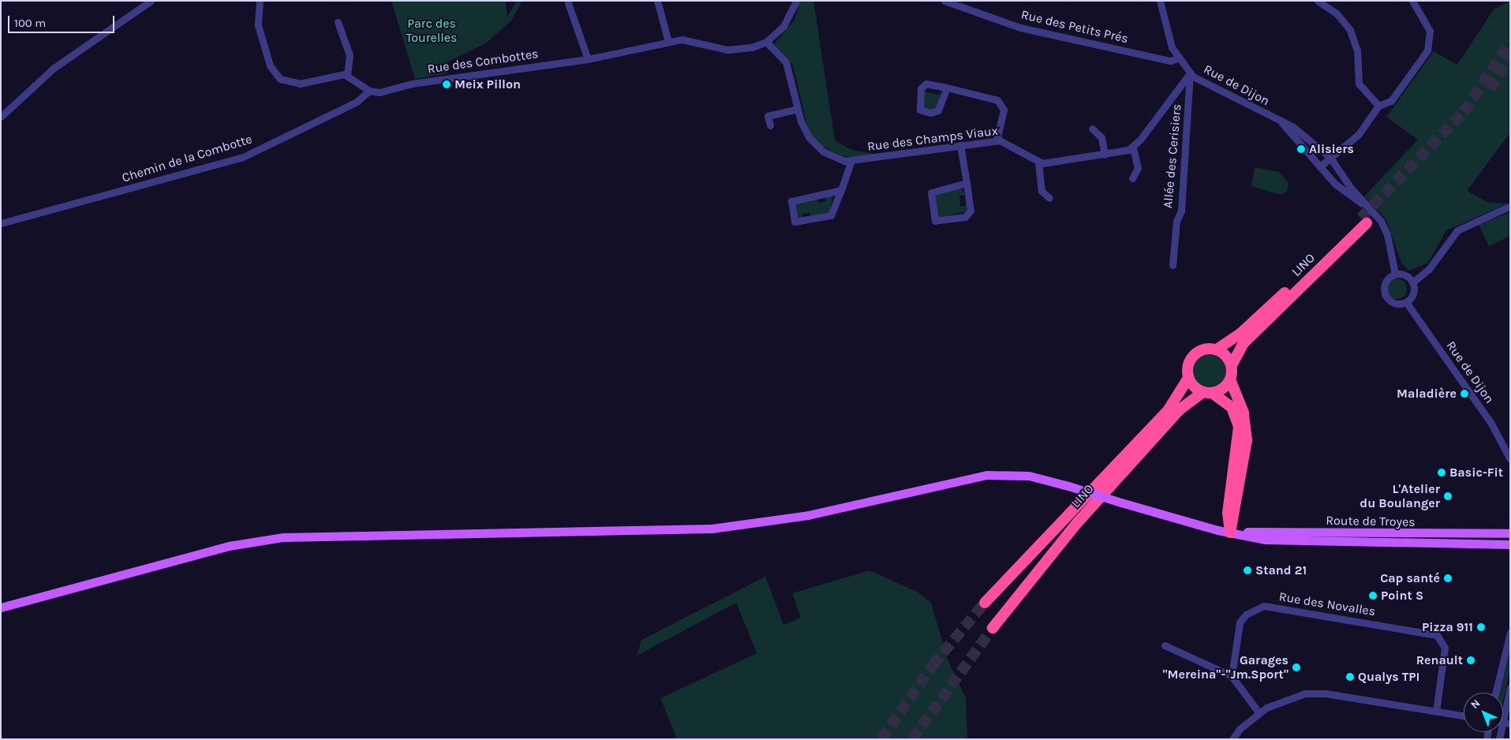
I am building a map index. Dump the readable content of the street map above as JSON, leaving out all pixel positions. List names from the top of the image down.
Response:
{
  "streets": {
    "highway": ["LINO"],
    "main road": ["Route de Troyes"],
    "street": [
      "Rue des Petits Prés",
      "Rue des Combottes",
      "Rue de Dijon",
      "Rue des Champs Viaux",
      "Allée des Cerisiers",
      "Chemin de la Combotte",
      "Rue des Novalles"
    ]
  },
  "crossings": [
    ["Rue des Petits Prés", "Rue de Dijon"],
    ["Rue des Combottes", "Rue des Champs Viaux"],
    ["Rue des Combottes", "Chemin de la Combotte"],
    ["Rue de Dijon", "Allée des Cerisiers"]
  ],
  "parks": ["Parc des Tourelles"],
  "places": [
    "Meix Pillon",
    "Alisiers",
    "Maladière",
    "Basic-Fit",
    "L'Atelier du Boulanger",
    "Stand 21",
    "Cap santé",
    "Point S",
    "Pizza 911",
    "Renault",
    "Garages \"Mereina\"-\"Jm.Sport\"",
    "Qualys TPI"
  ],
  "scale_bar": "100 m",
  "north": "top left"
}
